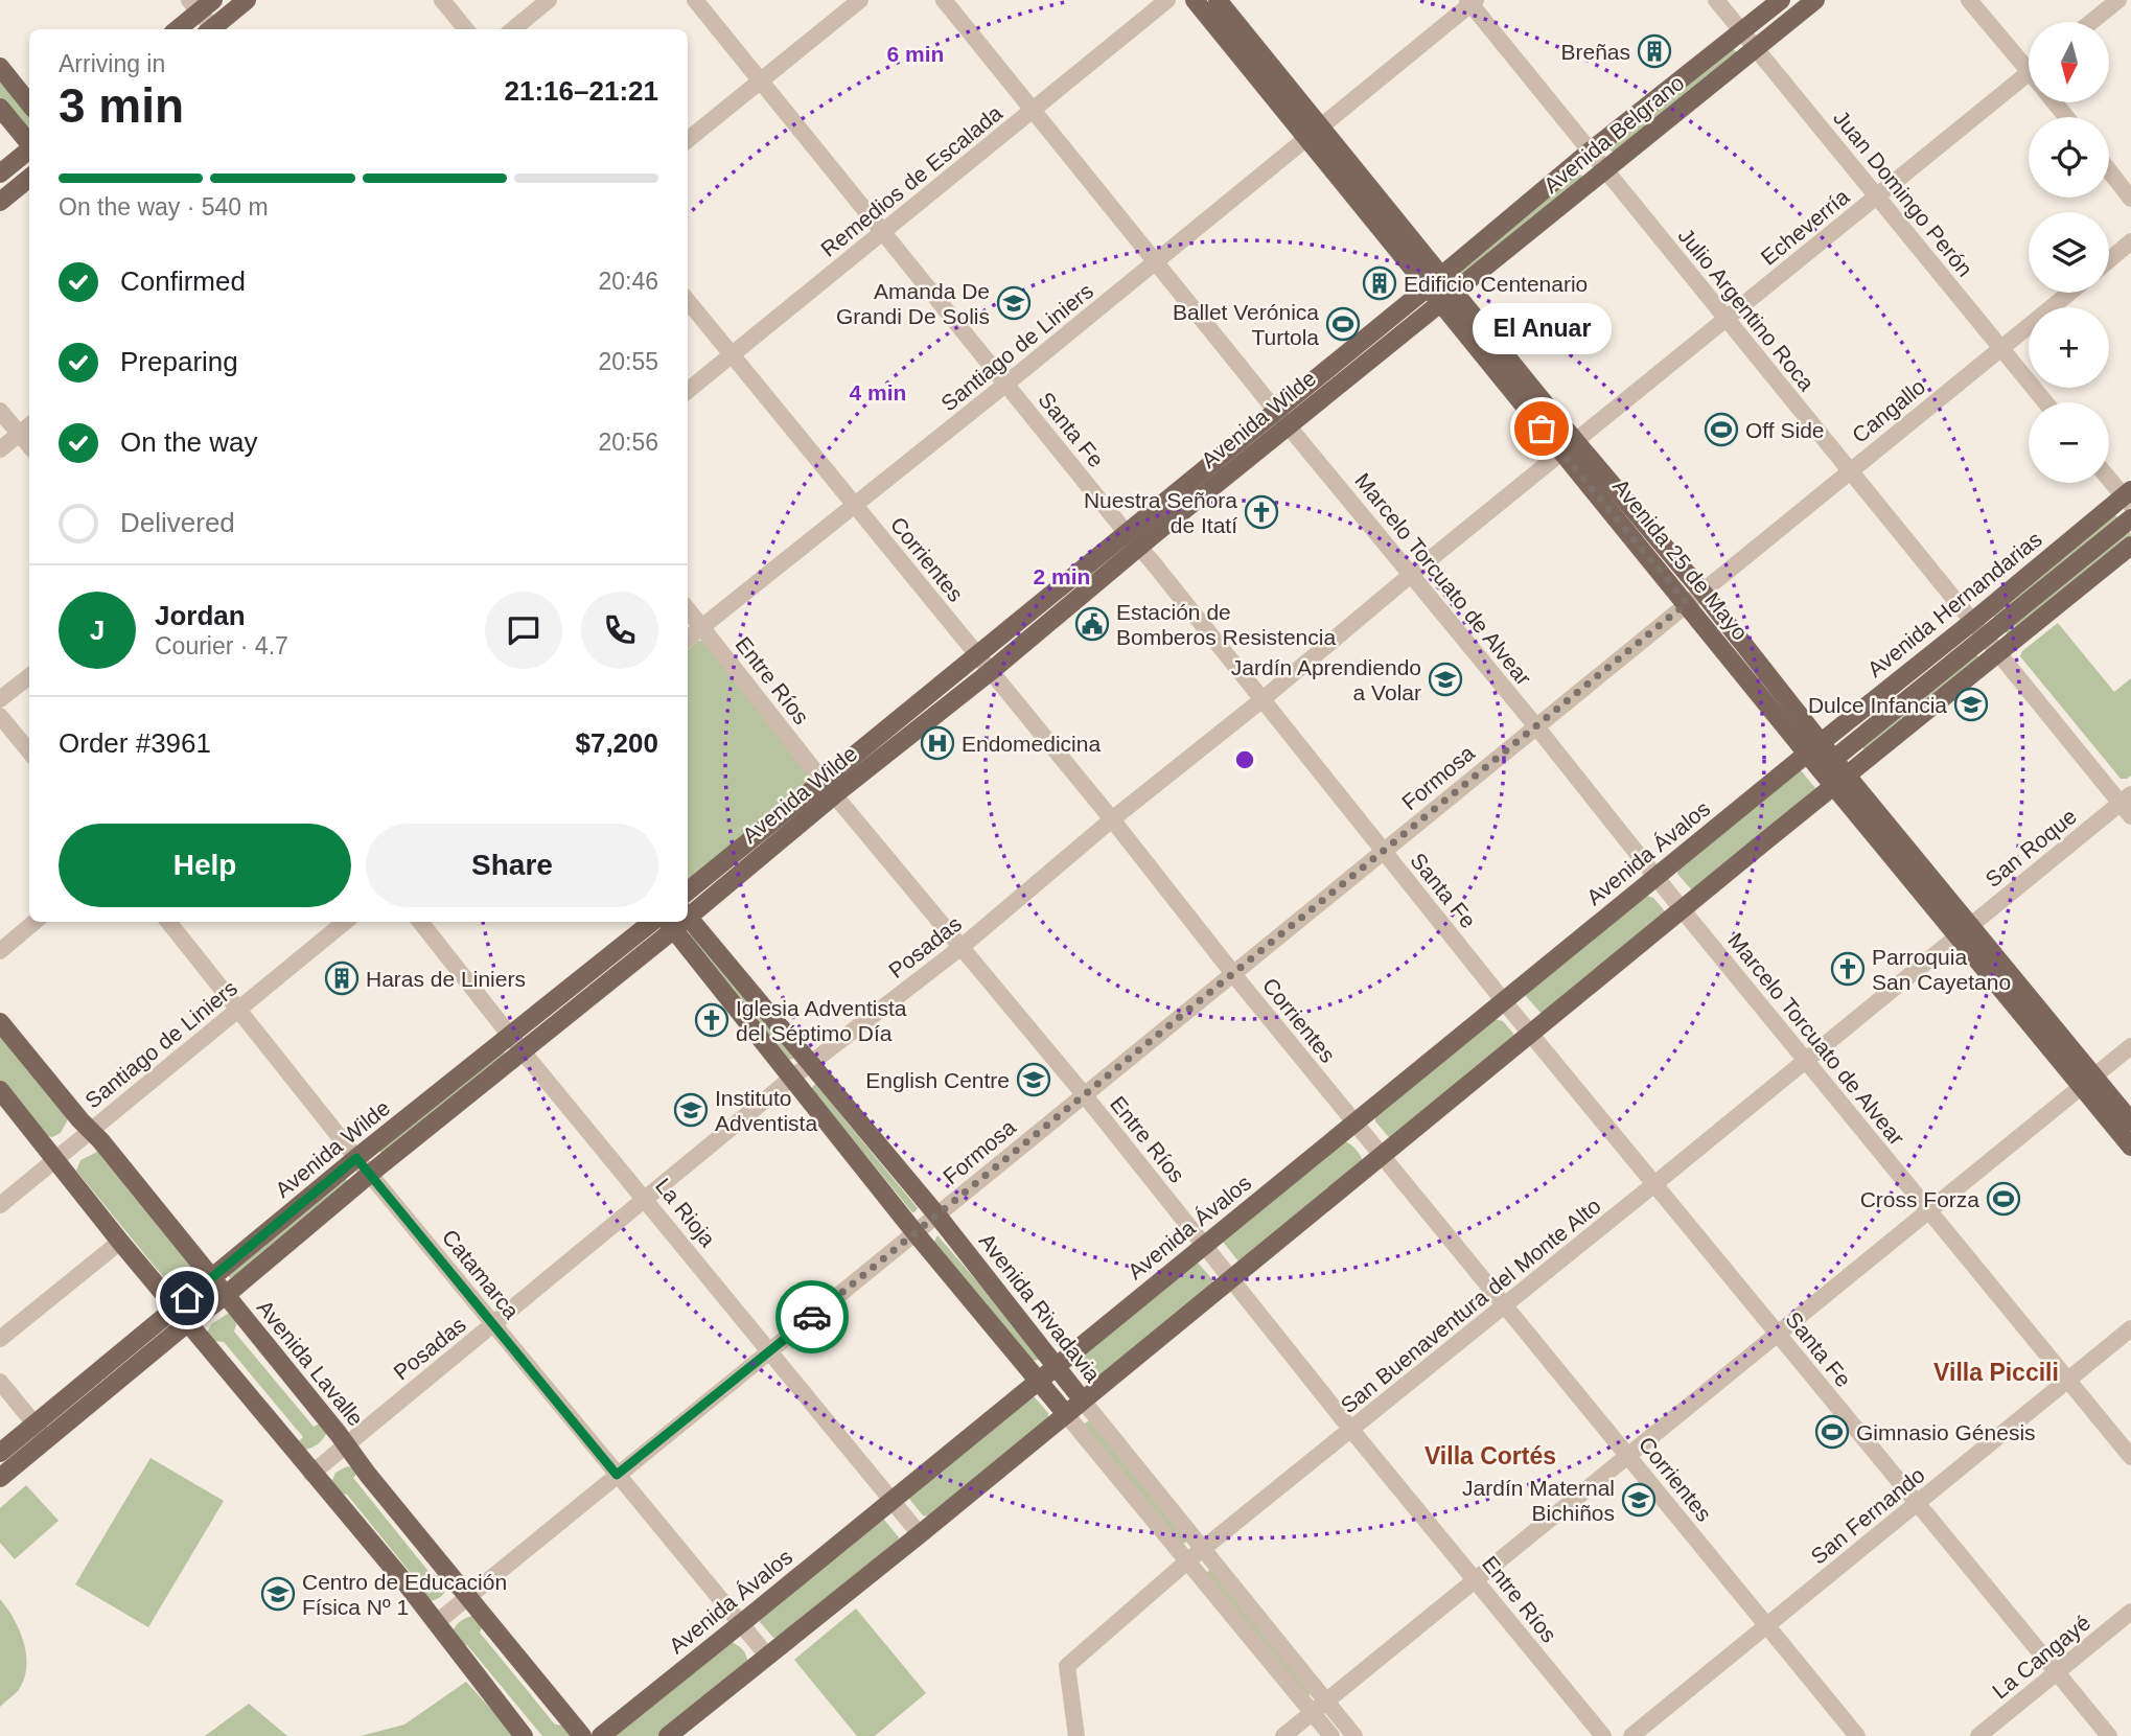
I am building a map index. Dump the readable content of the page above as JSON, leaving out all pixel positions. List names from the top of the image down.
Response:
{
  "streets": {
    "main road": [
      "Avenida Belgrano",
      "Avenida Wilde",
      "Avenida 25 de Mayo",
      "Avenida Hernandarias",
      "Avenida Ávalos",
      "Avenida Rivadavia",
      "Avenida Lavalle"
    ],
    "street": [
      "Remedios de Escalada",
      "Juan Domingo Perón",
      "Echeverría",
      "Julio Argentino Roca",
      "Santiago de Liniers",
      "Cangallo",
      "Santa Fe",
      "Corrientes",
      "Marcelo Torcuato de Alvear",
      "Entre Ríos",
      "Formosa",
      "San Roque",
      "Posadas",
      "La Rioja",
      "Catamarca",
      "San Buenaventura del Monte Alto",
      "San Fernando",
      "La Cangayé"
    ]
  },
  "crossings": [
    ["Avenida Belgrano", "Juan Domingo Perón"],
    ["Avenida Belgrano", "Julio Argentino Roca"],
    ["Avenida Belgrano", "Avenida Wilde"],
    ["Avenida Belgrano", "Avenida 25 de Mayo"],
    ["Remedios de Escalada", "Santa Fe"],
    ["Remedios de Escalada", "Corrientes"],
    ["Remedios de Escalada", "Marcelo Torcuato de Alvear"],
    ["Juan Domingo Perón", "Echeverría"],
    ["Juan Domingo Perón", "Cangallo"],
    ["Echeverría", "Julio Argentino Roca"],
    ["Echeverría", "Avenida 25 de Mayo"],
    ["Echeverría", "Posadas"],
    ["Julio Argentino Roca", "Santiago de Liniers"],
    ["Julio Argentino Roca", "Cangallo"],
    ["Julio Argentino Roca", "Avenida Hernandarias"],
    ["Julio Argentino Roca", "San Roque"],
    ["Santiago de Liniers", "Santa Fe"],
    ["Santiago de Liniers", "Corrientes"],
    ["Santiago de Liniers", "Avenida 25 de Mayo"],
    ["Santiago de Liniers", "Marcelo Torcuato de Alvear"],
    ["Santiago de Liniers", "Entre Ríos"],
    ["Santiago de Liniers", "Catamarca"],
    ["Santiago de Liniers", "Avenida Lavalle"],
    ["Cangallo", "Avenida 25 de Mayo"],
    ["Cangallo", "Formosa"],
    ["Avenida Wilde", "Santa Fe"],
    ["Avenida Wilde", "Corrientes"],
    ["Avenida Wilde", "Avenida 25 de Mayo"],
    ["Avenida Wilde", "Marcelo Torcuato de Alvear"],
    ["Avenida Wilde", "Entre Ríos"],
    ["Avenida Wilde", "La Rioja"],
    ["Avenida Wilde", "Catamarca"],
    ["Avenida Wilde", "Avenida Rivadavia"],
    ["Avenida Wilde", "Avenida Lavalle"],
    ["Santa Fe", "Formosa"],
    ["Santa Fe", "Avenida Ávalos"],
    ["Santa Fe", "Posadas"],
    ["Santa Fe", "San Buenaventura del Monte Alto"],
    ["Santa Fe", "San Fernando"],
    ["Santa Fe", "La Cangayé"],
    ["Corrientes", "Formosa"],
    ["Corrientes", "Avenida Ávalos"],
    ["Corrientes", "Posadas"],
    ["Corrientes", "San Buenaventura del Monte Alto"],
    ["Corrientes", "San Fernando"],
    ["Avenida 25 de Mayo", "Avenida Hernandarias"],
    ["Avenida 25 de Mayo", "Formosa"],
    ["Avenida 25 de Mayo", "San Roque"],
    ["Avenida 25 de Mayo", "Avenida Ávalos"],
    ["Avenida 25 de Mayo", "Posadas"],
    ["Avenida 25 de Mayo", "San Buenaventura del Monte Alto"],
    ["Marcelo Torcuato de Alvear", "Formosa"],
    ["Marcelo Torcuato de Alvear", "Avenida Ávalos"],
    ["Marcelo Torcuato de Alvear", "Posadas"],
    ["Marcelo Torcuato de Alvear", "San Buenaventura del Monte Alto"],
    ["Marcelo Torcuato de Alvear", "San Fernando"],
    ["Avenida Hernandarias", "Avenida Ávalos"],
    ["Entre Ríos", "Formosa"],
    ["Entre Ríos", "Avenida Ávalos"],
    ["Entre Ríos", "Posadas"],
    ["Entre Ríos", "San Buenaventura del Monte Alto"],
    ["Formosa", "La Rioja"],
    ["Formosa", "Catamarca"],
    ["Formosa", "Avenida Rivadavia"],
    ["Formosa", "Avenida Lavalle"],
    ["San Roque", "San Buenaventura del Monte Alto"],
    ["Avenida Ávalos", "La Rioja"],
    ["Avenida Ávalos", "Catamarca"],
    ["Avenida Ávalos", "Avenida Rivadavia"],
    ["Posadas", "La Rioja"],
    ["Posadas", "Catamarca"],
    ["Posadas", "Avenida Rivadavia"],
    ["Posadas", "Avenida Lavalle"],
    ["San Buenaventura del Monte Alto", "Avenida Rivadavia"]
  ],
  "districts": ["Villa Piccili", "Villa Cortés"],
  "places": {
    "building": ["Breñas", "Edificio Centenario", "Haras de Liniers"],
    "school or university": [
      "Amanda De Grandi De Solis",
      "Jardín Aprendiendo a Volar",
      "Dulce Infancia",
      "English Centre",
      "Instituto Adventista",
      "Jardín Maternal Bichiños",
      "Centro de Educación Física Nº 1"
    ],
    "sports": [
      "Ballet Verónica Turtola",
      "Off Side",
      "Cross Forza",
      "Gimnasio Génesis"
    ],
    "other": ["El Anuar"],
    "church": ["Nuestra Señora de Itatí", "Parroquia San Cayetano", "Iglesia Adventista del Séptimo Día"],
    "public building": ["Estación de Bomberos Resistencia"],
    "hospital": ["Endomedicina"]
  },
  "north": "bottom",
  "page": {
    "map_buttons": ["+", "−"],
    "heading": ["3 min", "Arriving in", "21:16–21:21"],
    "panel": [
      "Jordan",
      "Courier · 4.7",
      "Order #3961",
      "$7,200"
    ],
    "bar": "On the way · 540 m",
    "list": [
      ["Confirmed", "20:46"],
      ["Preparing", "20:55"],
      ["On the way", "20:56"],
      "Delivered"
    ],
    "bubble": "El Anuar",
    "round": "J",
    "buttons": ["Help", "Share"]
  },
  "rings": ["6 min", "4 min", "2 min"]
}
